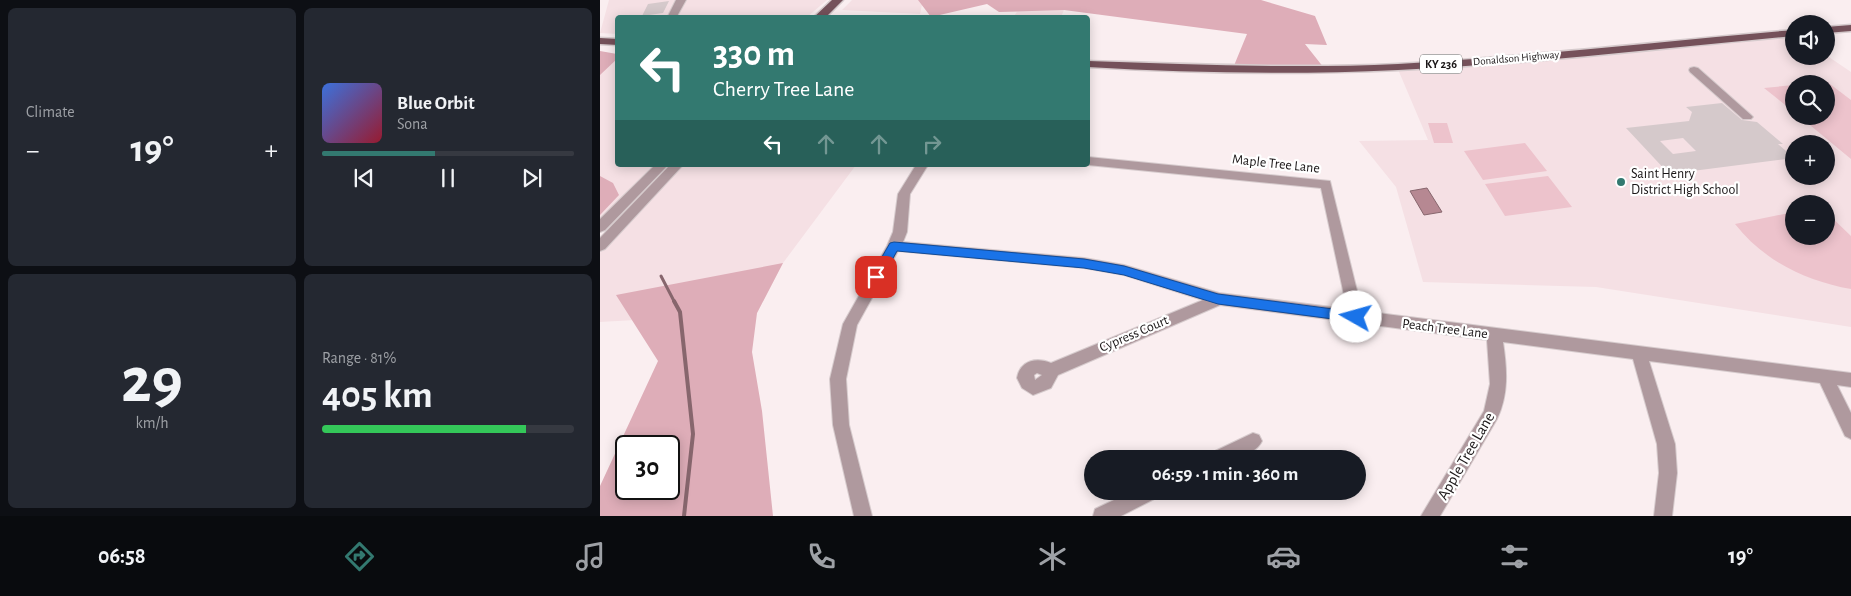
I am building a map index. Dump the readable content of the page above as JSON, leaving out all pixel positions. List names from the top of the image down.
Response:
{
  "streets": {
    "main road": ["Donaldson Highway", "KY 236"],
    "street": [
      "Maple Tree Lane",
      "Peach Tree Lane",
      "Cypress Court",
      "Apple Tree Lane"
    ]
  },
  "crossings": [
    ["Maple Tree Lane", "Peach Tree Lane"],
    ["Peach Tree Lane", "Cypress Court"],
    ["Peach Tree Lane", "Apple Tree Lane"]
  ],
  "places": ["Saint Henry District High School"],
  "page": {
    "tile": [
      "Climate",
      ["29", "km/h"],
      ["Range · 81%", "405 km"]
    ],
    "map_buttons": ["+", "−"],
    "turn": ["330 m", "Cherry Tree Lane"],
    "song": ["Blue Orbit", "Sona"],
    "heat": ["−", "19°", "+"],
    "limit": "30",
    "trip": "06:59 · 1 min · 360 m",
    "tabs": ["06:58", "19°"]
  }
}
